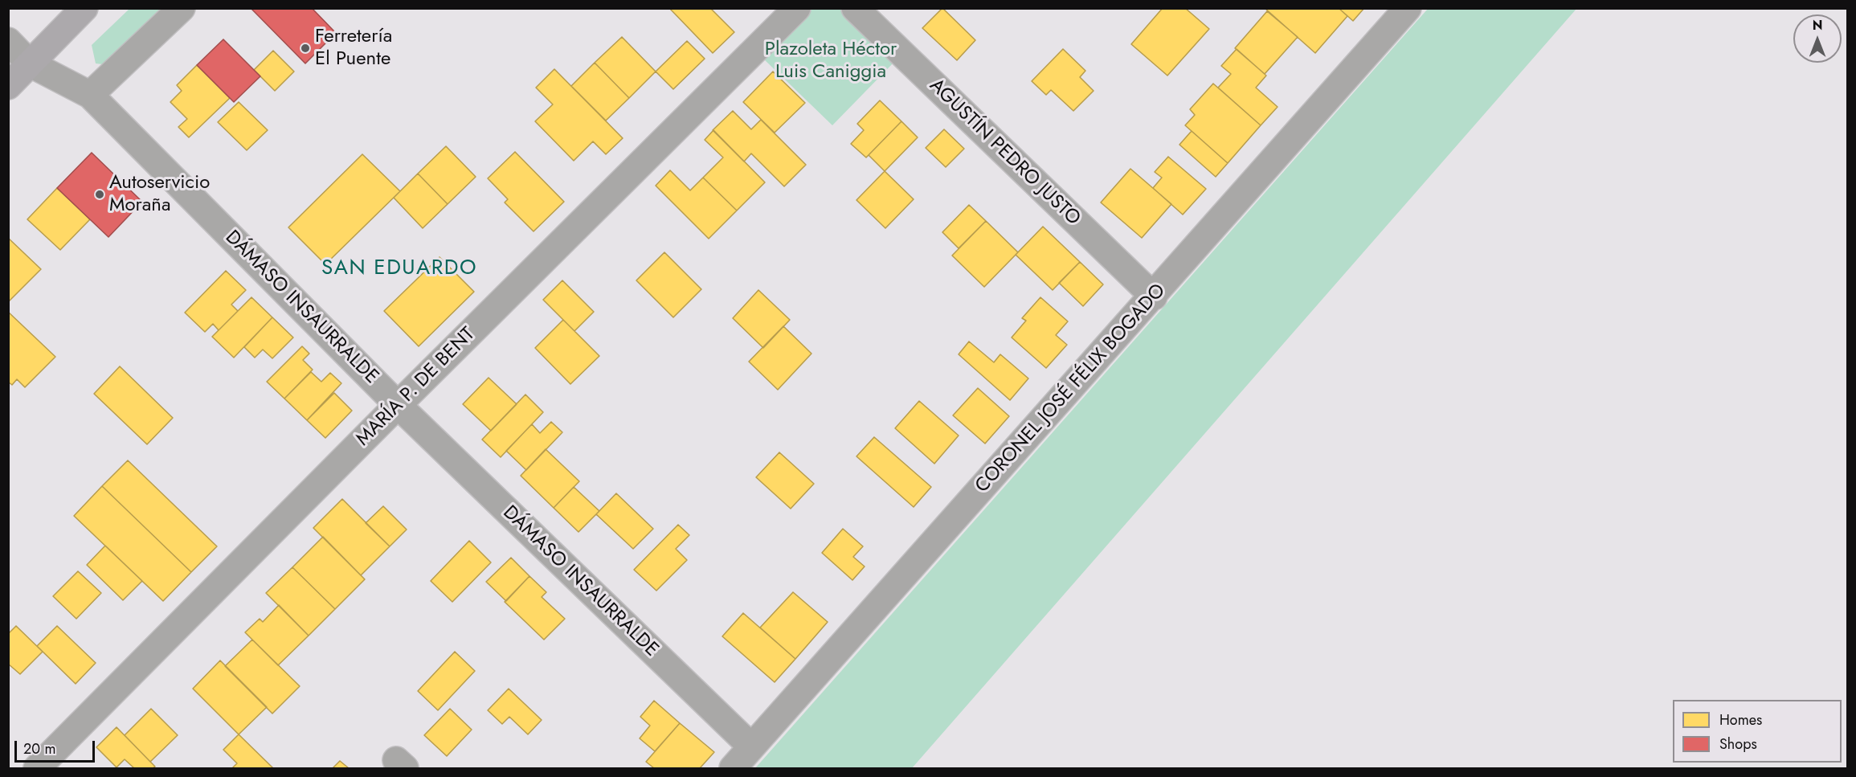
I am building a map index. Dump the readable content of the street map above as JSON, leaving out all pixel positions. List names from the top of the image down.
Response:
{
  "streets": {
    "street": [
      "AGUSTÍN PEDRO JUSTO",
      "DÁMASO INSAURRALDE",
      "MARÍA P. DE BENT",
      "CORONEL JOSÉ FÉLIX BOGADO"
    ]
  },
  "crossings": [
    ["AGUSTÍN PEDRO JUSTO", "CORONEL JOSÉ FÉLIX BOGADO"],
    ["DÁMASO INSAURRALDE", "MARÍA P. DE BENT"],
    ["DÁMASO INSAURRALDE", "CORONEL JOSÉ FÉLIX BOGADO"]
  ],
  "districts": ["SAN EDUARDO"],
  "parks": ["Plazoleta Héctor Luis Caniggia"],
  "places": ["Ferretería El Puente", "Autoservicio Moraña"],
  "legend": ["Homes", "Shops"],
  "scale_bar": "20 m",
  "north": "top"
}
